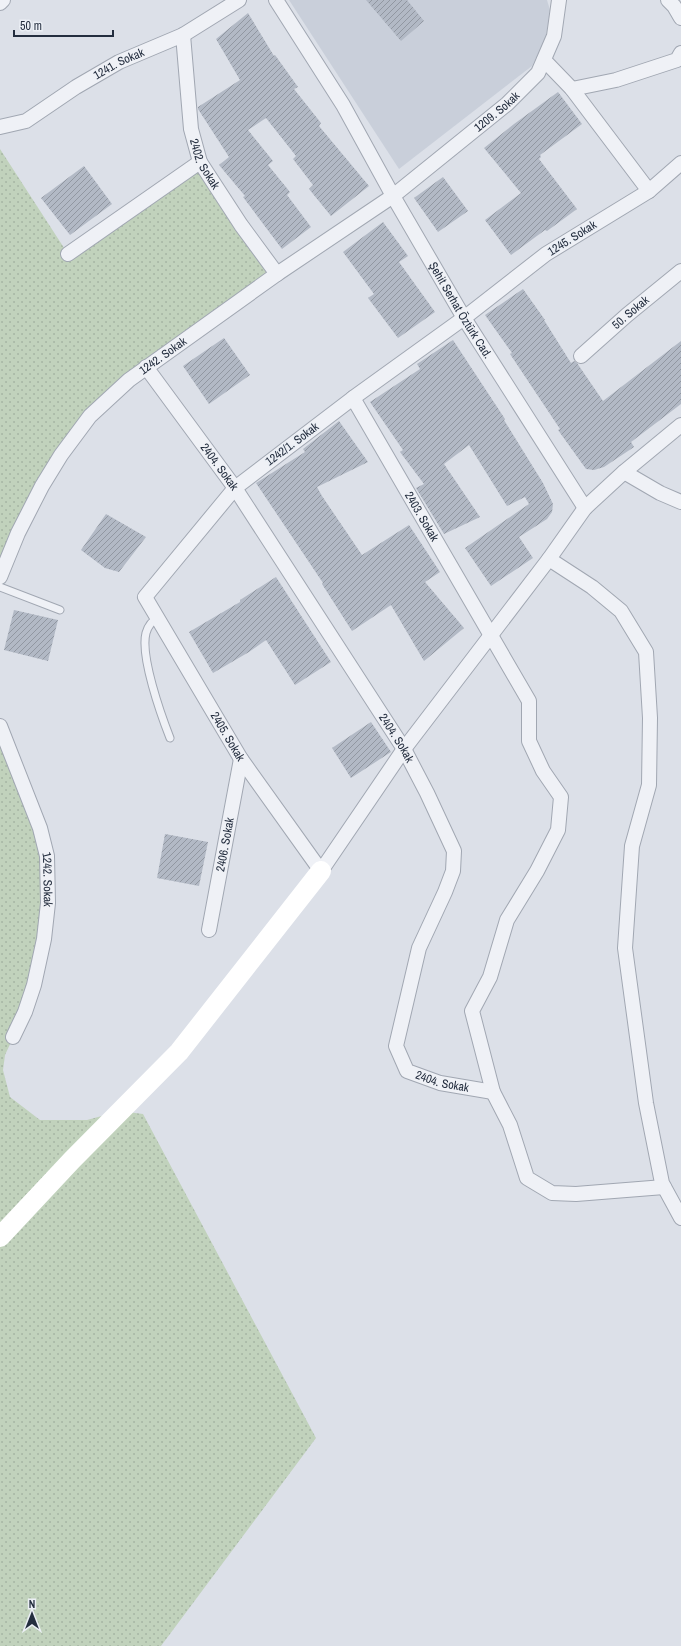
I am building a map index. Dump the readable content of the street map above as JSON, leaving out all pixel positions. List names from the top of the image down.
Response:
{
  "streets": {
    "street": [
      "1241. Sokak",
      "1209. Sokak",
      "2402. Sokak",
      "1245. Sokak",
      "Şehit Serhat Öztürk Cad.",
      "50. Sokak",
      "1242. Sokak",
      "1242/1. Sokak",
      "2404. Sokak",
      "2403. Sokak",
      "2405. Sokak",
      "2406. Sokak"
    ]
  },
  "crossings": [
    ["1241. Sokak", "2402. Sokak"],
    ["1209. Sokak", "Şehit Serhat Öztürk Cad."],
    ["1209. Sokak", "1242. Sokak"],
    ["2402. Sokak", "1242. Sokak"],
    ["1245. Sokak", "Şehit Serhat Öztürk Cad."],
    ["1245. Sokak", "1242/1. Sokak"],
    ["Şehit Serhat Öztürk Cad.", "1242. Sokak"],
    ["Şehit Serhat Öztürk Cad.", "1242/1. Sokak"],
    ["1242. Sokak", "2404. Sokak"],
    ["1242/1. Sokak", "2404. Sokak"],
    ["1242/1. Sokak", "2403. Sokak"],
    ["1242/1. Sokak", "2405. Sokak"],
    ["2404. Sokak", "2403. Sokak"],
    ["2405. Sokak", "2406. Sokak"]
  ],
  "scale_bar": "50 m",
  "north": "top"
}
